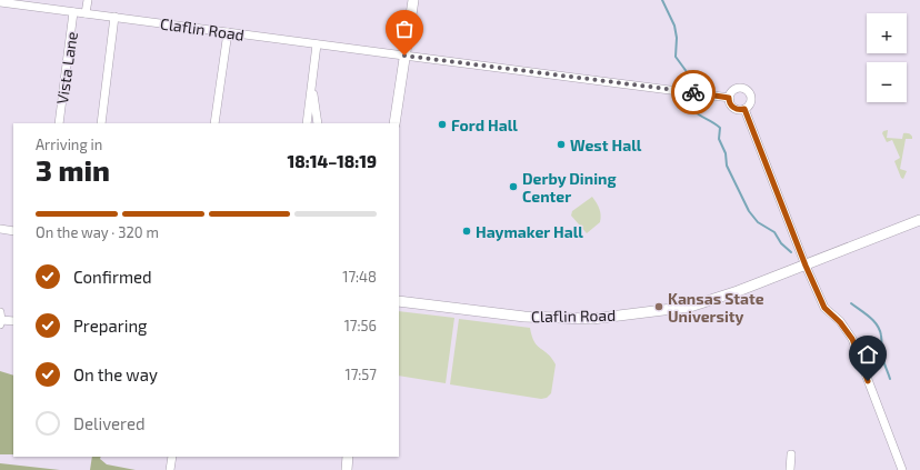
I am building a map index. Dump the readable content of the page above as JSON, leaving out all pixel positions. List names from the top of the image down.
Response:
{
  "streets": {
    "street": ["Claflin Road", "Vista Lane"]
  },
  "crossings": [
    ["Claflin Road", "Vista Lane"]
  ],
  "places": [
    "Ford Hall",
    "West Hall",
    "Derby Dining Center",
    "Haymaker Hall",
    "Kansas State University"
  ],
  "page": {
    "map_buttons": ["+", "−"],
    "heading": ["3 min", "Arriving in", "18:14–18:19"],
    "bar": "On the way · 320 m",
    "list": [
      ["Confirmed", "17:48"],
      ["Preparing", "17:56"],
      ["On the way", "17:57"],
      "Delivered"
    ]
  }
}
